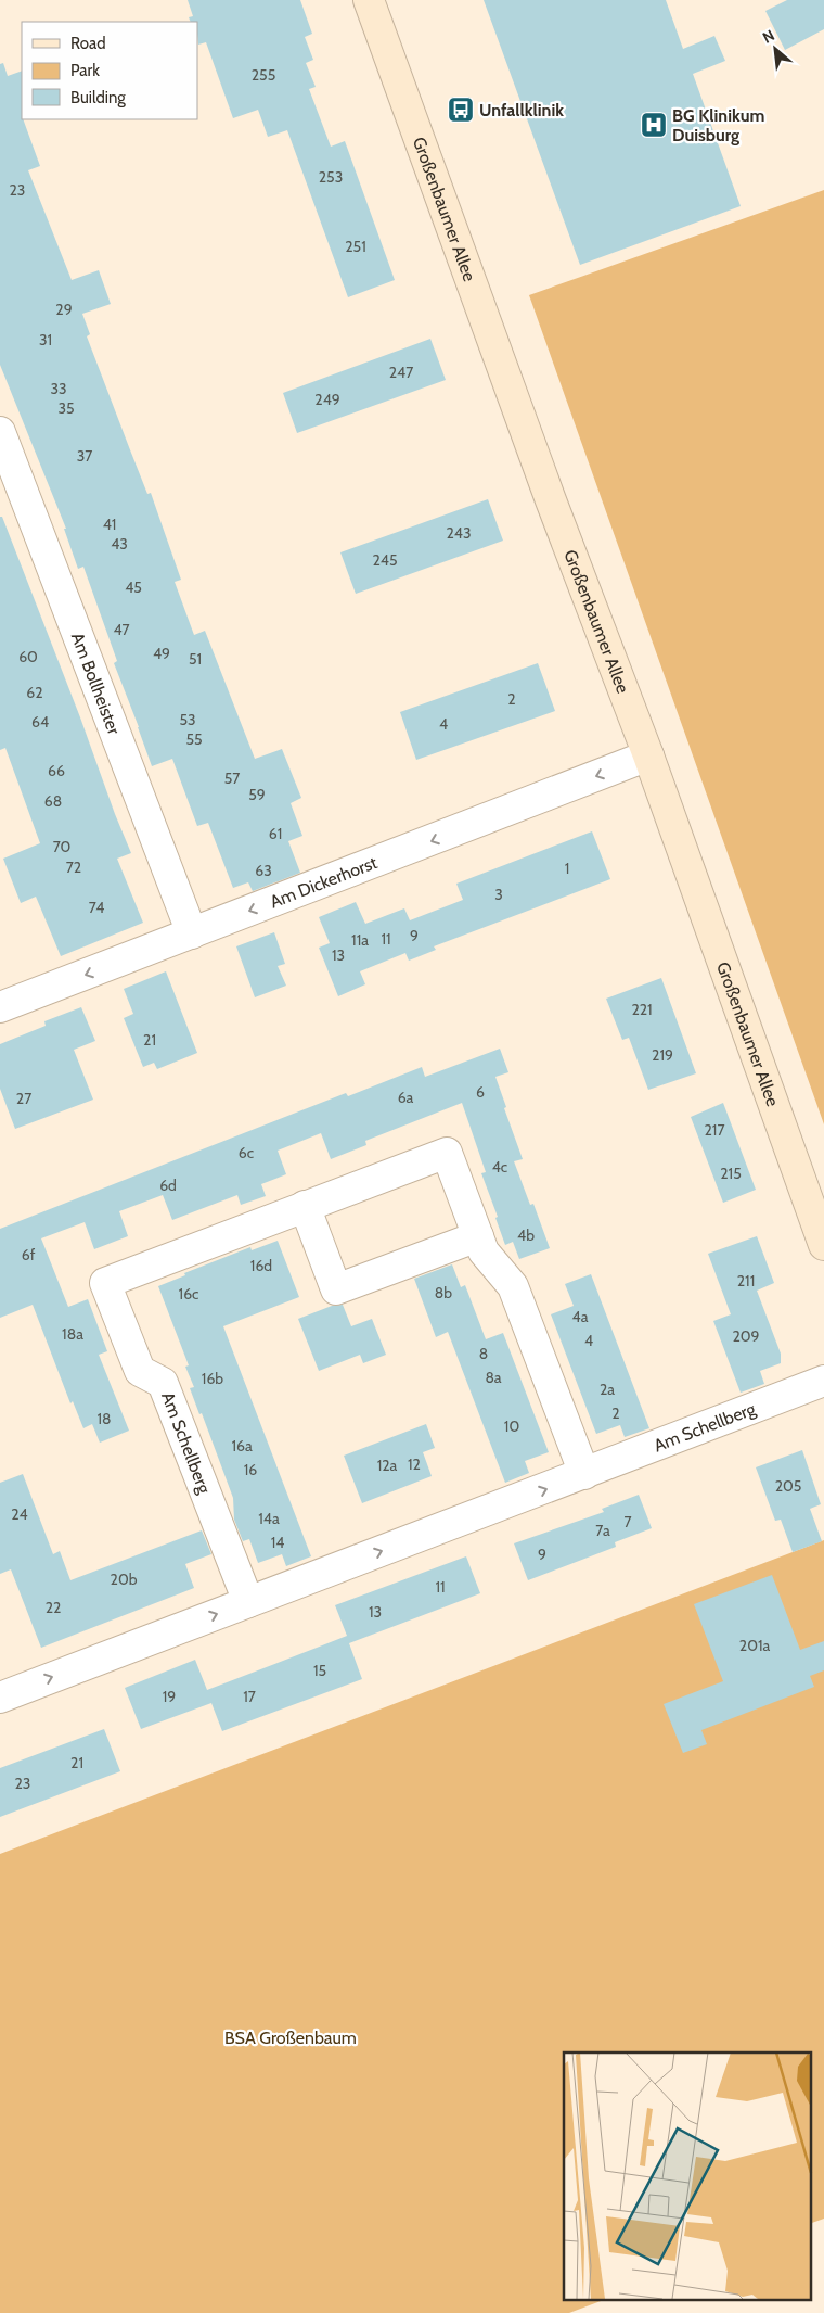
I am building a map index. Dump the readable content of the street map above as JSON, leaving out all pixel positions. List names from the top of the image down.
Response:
{
  "streets": {
    "main road": ["Großenbaumer Allee"],
    "street": ["Am Bollheister", "Am Dickerhorst", "Am Schellberg"]
  },
  "crossings": [
    ["Großenbaumer Allee", "Am Dickerhorst"],
    ["Am Bollheister", "Am Dickerhorst"]
  ],
  "one_way": ["Am Dickerhorst"],
  "parks": ["BSA Großenbaum"],
  "places": {
    "bus stop": ["Unfallklinik"],
    "hospital": ["BG Klinikum Duisburg"]
  },
  "house_numbers": [
    "255",
    "253",
    "23",
    "251",
    "29",
    "31",
    "247",
    "33",
    "249",
    "35",
    "37",
    "41",
    "243",
    "43",
    "245",
    "45",
    "47",
    "49",
    "60",
    "51",
    "62",
    "2",
    "53",
    "64",
    "4",
    "55",
    "66",
    "57",
    "59",
    "68",
    "61",
    "70",
    "72",
    "1",
    "63",
    "3",
    "74",
    "9",
    "11",
    "11a",
    "13",
    "221",
    "21",
    "219",
    "6",
    "6a",
    "27",
    "217",
    "6c",
    "4c",
    "215",
    "6d",
    "4b",
    "6f",
    "16d",
    "211",
    "8b",
    "16c",
    "4a",
    "18a",
    "209",
    "4",
    "8",
    "8a",
    "16b",
    "2a",
    "2",
    "18",
    "10",
    "16a",
    "12",
    "12a",
    "16",
    "205",
    "24",
    "14a",
    "7",
    "7a",
    "14",
    "9",
    "20b",
    "11",
    "22",
    "13",
    "201a",
    "15",
    "19",
    "17",
    "21",
    "23"
  ],
  "legend": ["Road", "Park", "Building"],
  "north": "top left"
}
